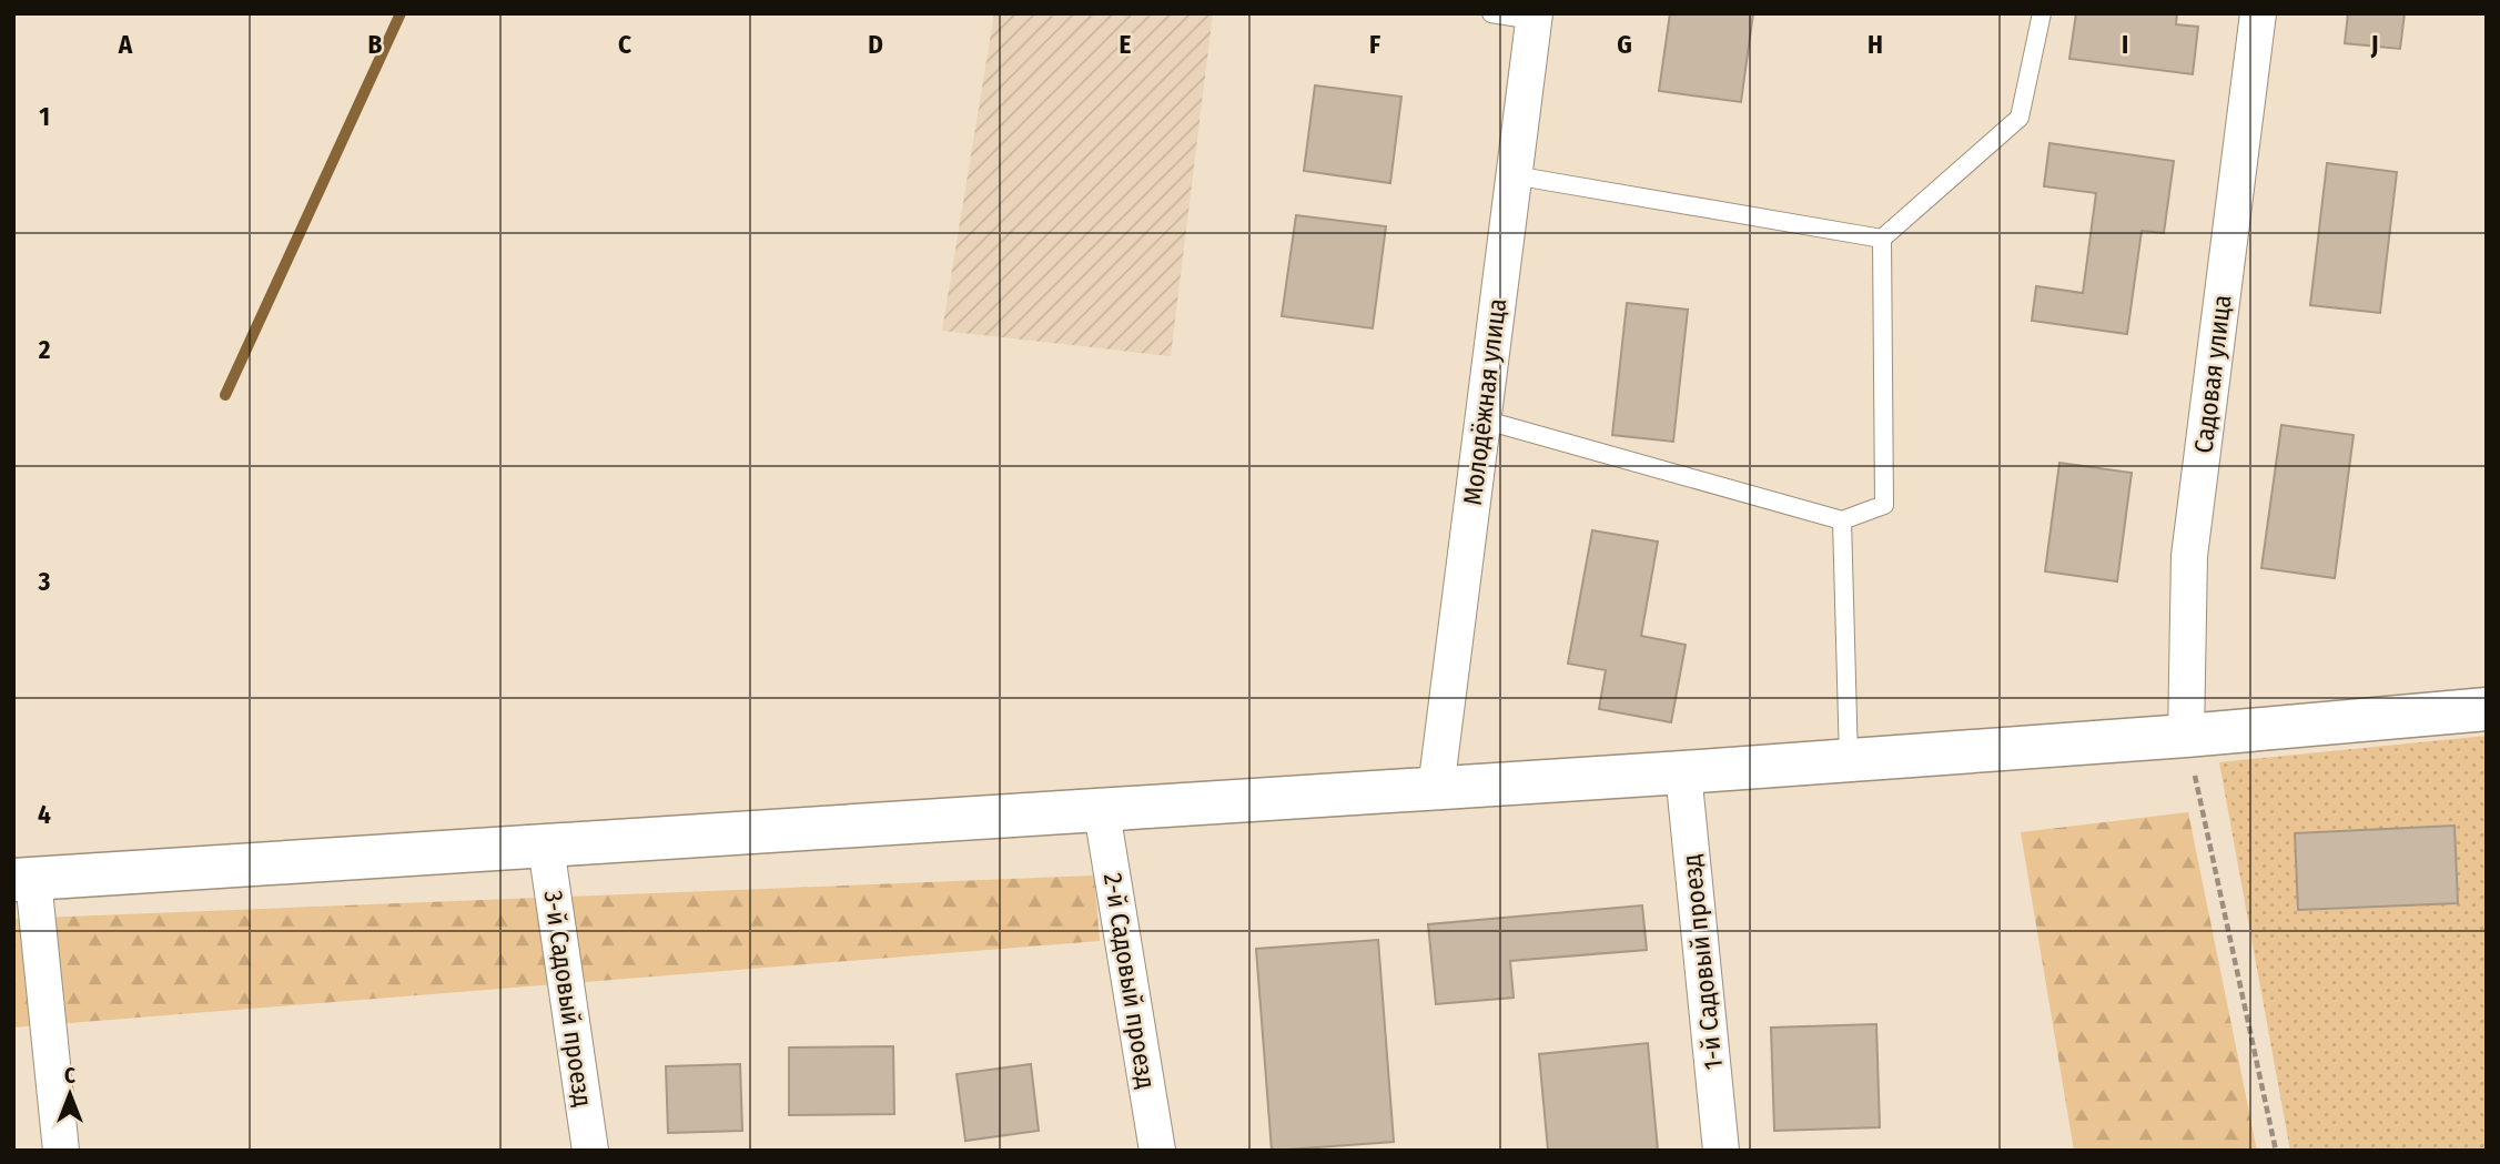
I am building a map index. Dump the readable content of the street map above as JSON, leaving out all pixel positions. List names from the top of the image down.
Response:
{
  "streets": {
    "street": [
      "Садовая улица",
      "Молодёжная улица",
      "1-й Садовый проезд",
      "2-й Садовый проезд",
      "3-й Садовый проезд"
    ]
  },
  "north": "top",
  "grid": {
    "columns": [
      "A",
      "B",
      "C",
      "D",
      "E",
      "F",
      "G",
      "H",
      "I",
      "J"
    ],
    "rows": [
      "1",
      "2",
      "3",
      "4"
    ]
  }
}
